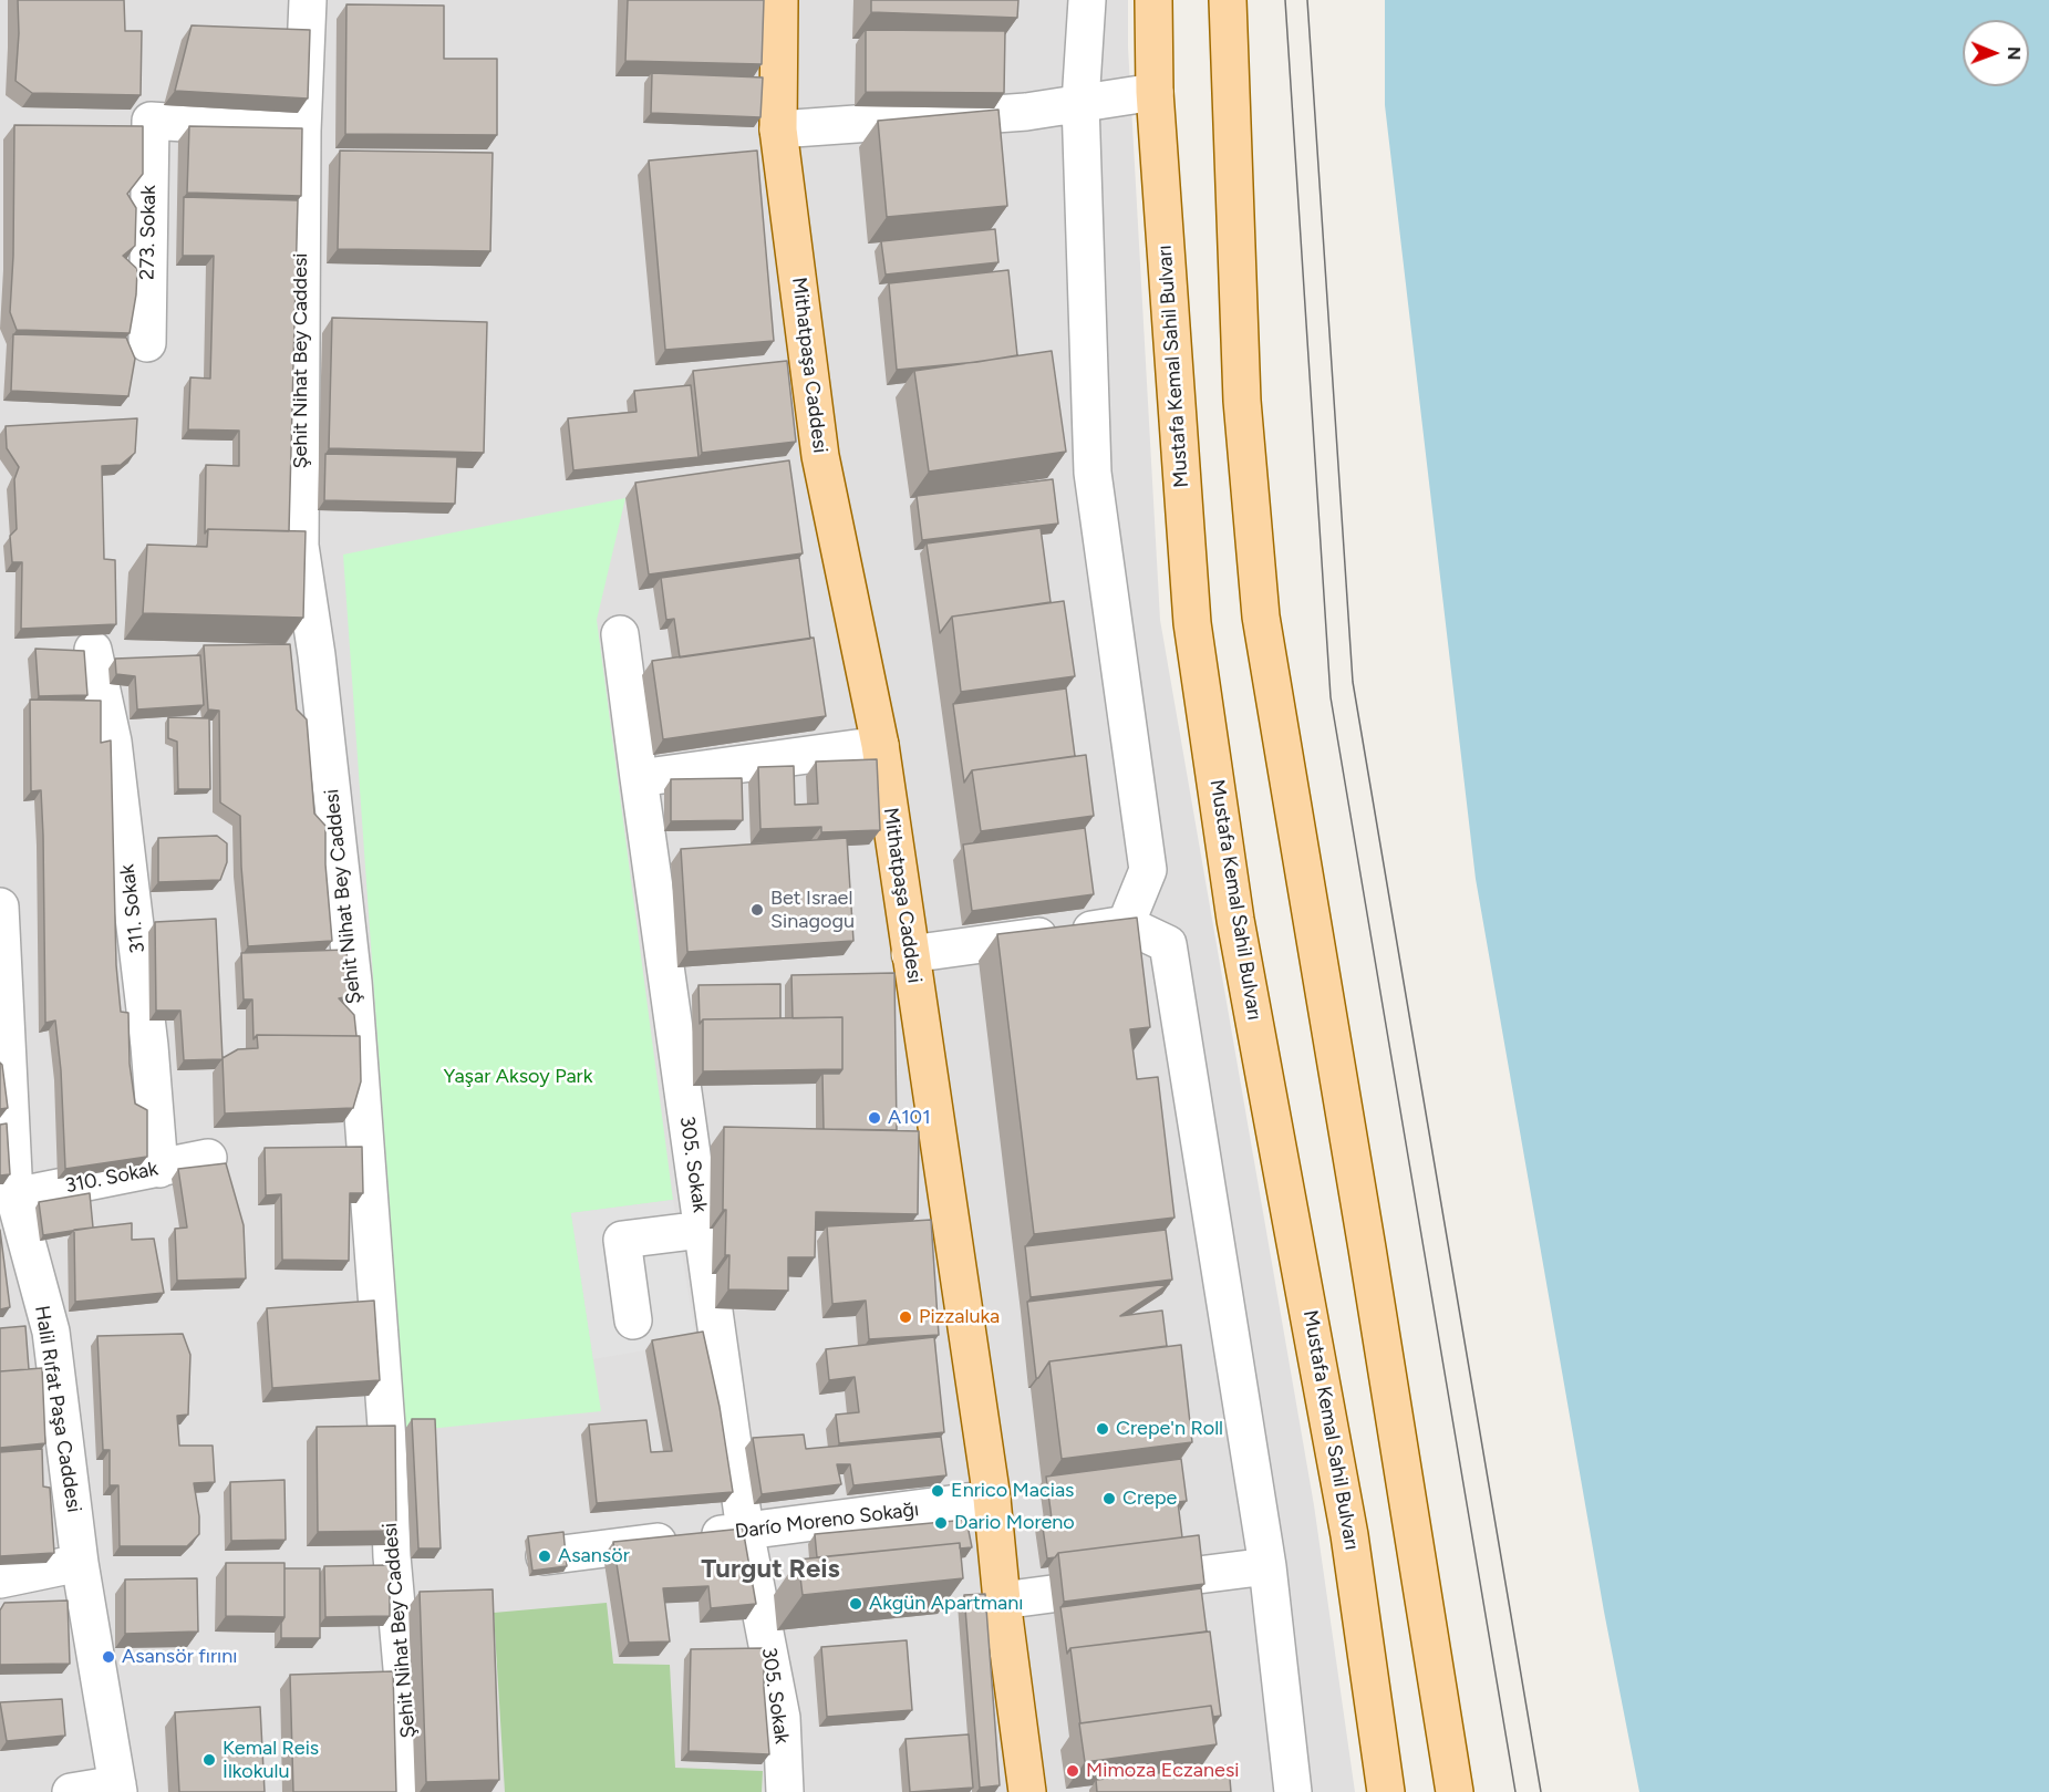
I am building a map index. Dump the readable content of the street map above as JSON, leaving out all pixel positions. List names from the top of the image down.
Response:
{
  "streets": {
    "main road": ["Mithatpaşa Caddesi", "Mustafa Kemal Sahil Bulvarı"],
    "street": [
      "273. Sokak",
      "Şehit Nihat Bey Caddesi",
      "311. Sokak",
      "305. Sokak",
      "310. Sokak",
      "Halil Rıfat Paşa Caddesi",
      "Darío Moreno Sokağı"
    ]
  },
  "crossings": [
    ["273. Sokak", "Şehit Nihat Bey Caddesi"],
    ["Mithatpaşa Caddesi", "Darío Moreno Sokağı"],
    ["311. Sokak", "310. Sokak"],
    ["305. Sokak", "Darío Moreno Sokağı"],
    ["310. Sokak", "Halil Rıfat Paşa Caddesi"]
  ],
  "districts": ["Turgut Reis"],
  "parks": ["Yaşar Aksoy Park"],
  "places": [
    "Bet Israel Sinagogu",
    "A101",
    "Pizzaluka",
    "Crepe'n Roll",
    "Enrico Macias",
    "Crepe",
    "Dario Moreno",
    "Asansör",
    "Akgün Apartmanı",
    "Asansör fırını",
    "Kemal Reis İlkokulu",
    "Mimoza Eczanesi"
  ],
  "north": "right"
}
